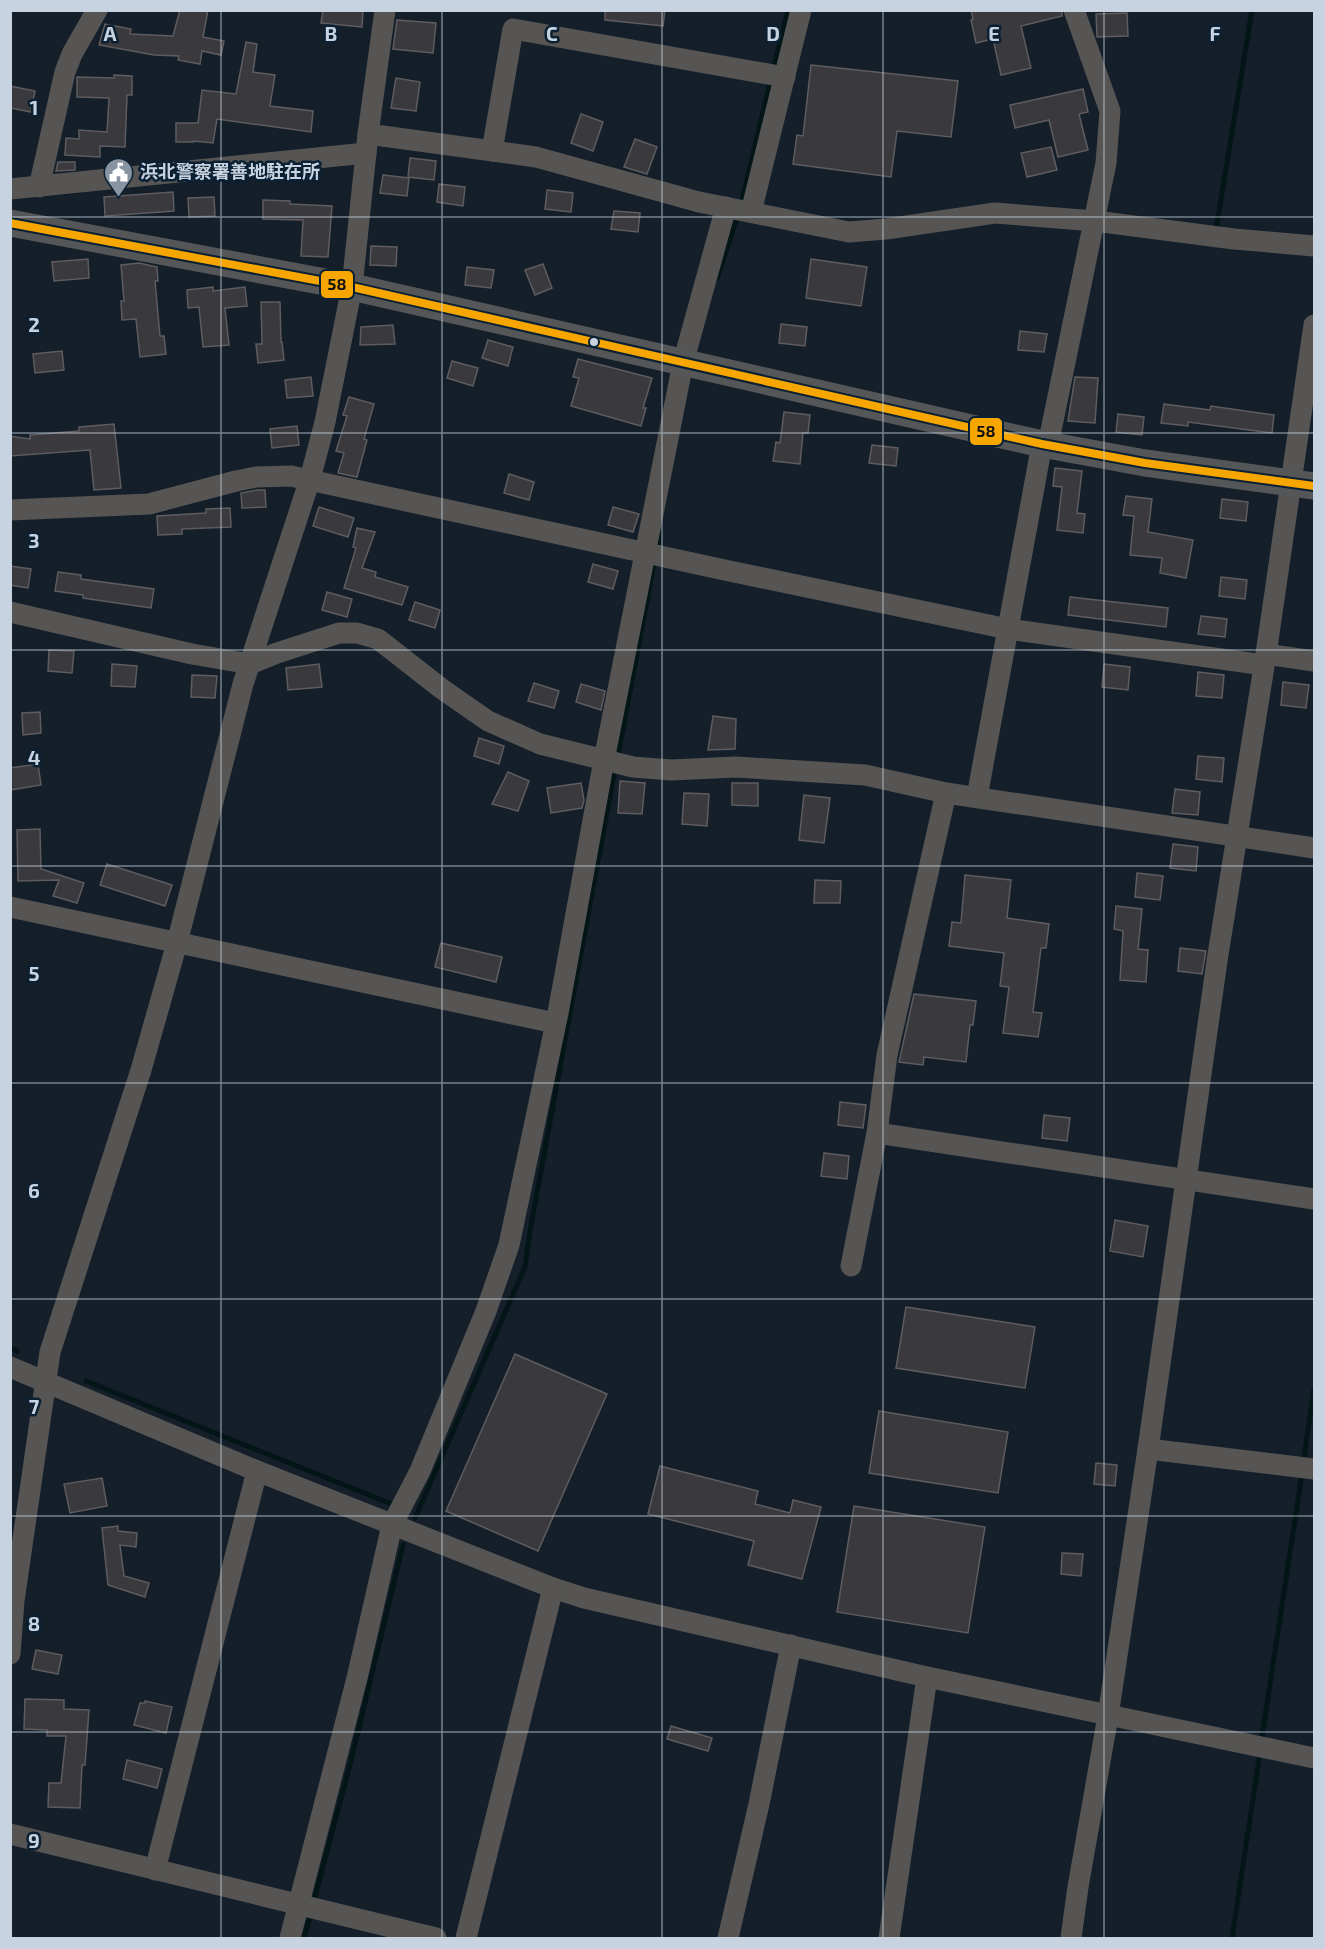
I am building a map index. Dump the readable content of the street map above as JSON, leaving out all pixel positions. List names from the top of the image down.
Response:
{
  "places": {
    "public building": ["浜北警察署善地駐在所"]
  },
  "lines": ["transit line 58"],
  "grid": {
    "columns": [
      "A",
      "B",
      "C",
      "D",
      "E",
      "F"
    ],
    "rows": [
      "1",
      "2",
      "3",
      "4",
      "5",
      "6",
      "7",
      "8",
      "9"
    ]
  }
}
